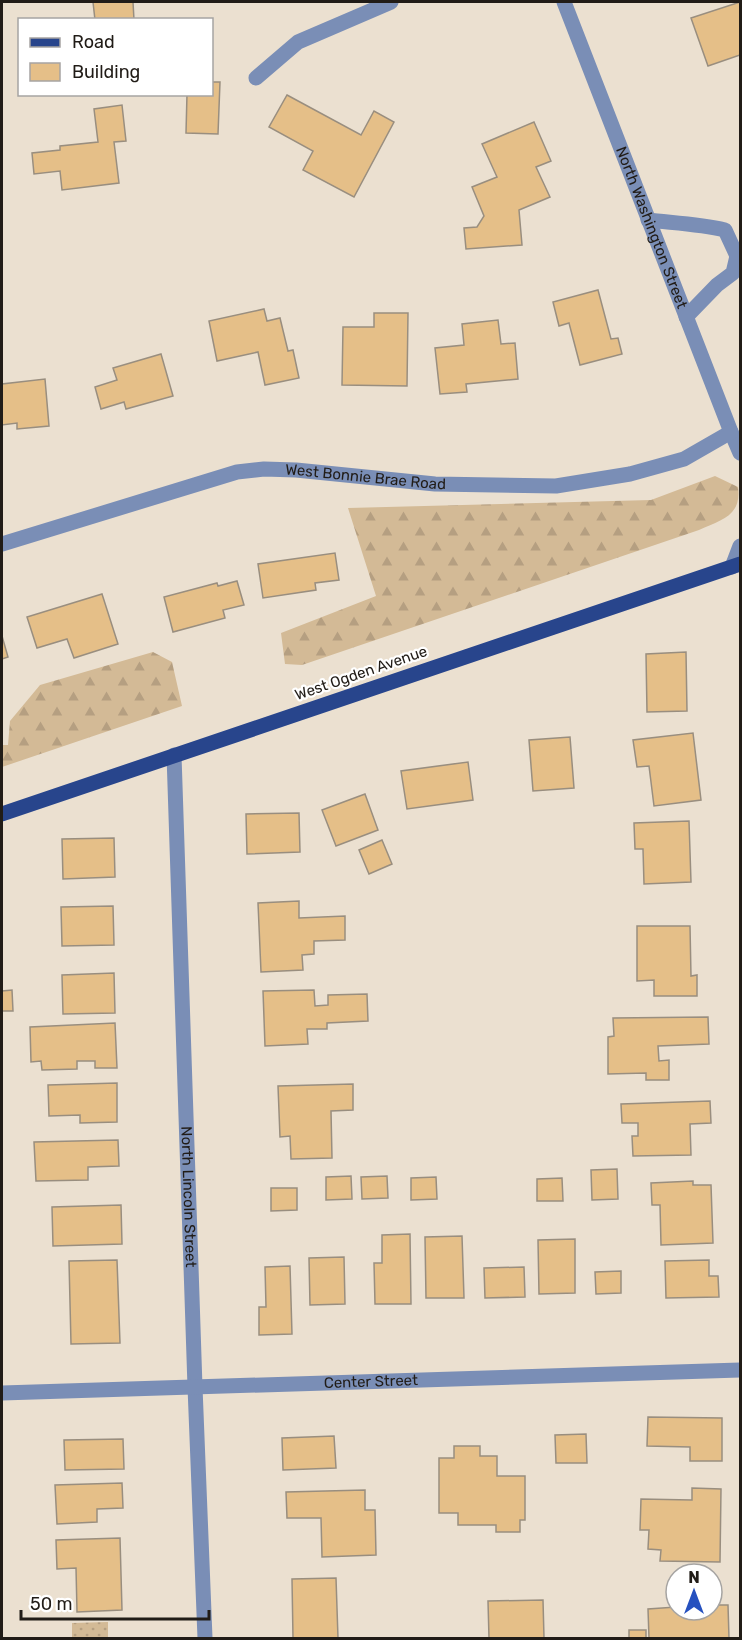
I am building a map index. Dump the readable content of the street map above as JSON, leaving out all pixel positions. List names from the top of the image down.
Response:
{
  "streets": {
    "main road": ["West Ogden Avenue"],
    "street": [
      "North Washington Street",
      "West Bonnie Brae Road",
      "North Lincoln Street",
      "Center Street"
    ]
  },
  "crossings": [
    ["North Washington Street", "West Bonnie Brae Road"],
    ["West Ogden Avenue", "North Lincoln Street"],
    ["North Lincoln Street", "Center Street"]
  ],
  "legend": ["Road", "Building"],
  "scale_bar": "50 m",
  "north": "top"
}
